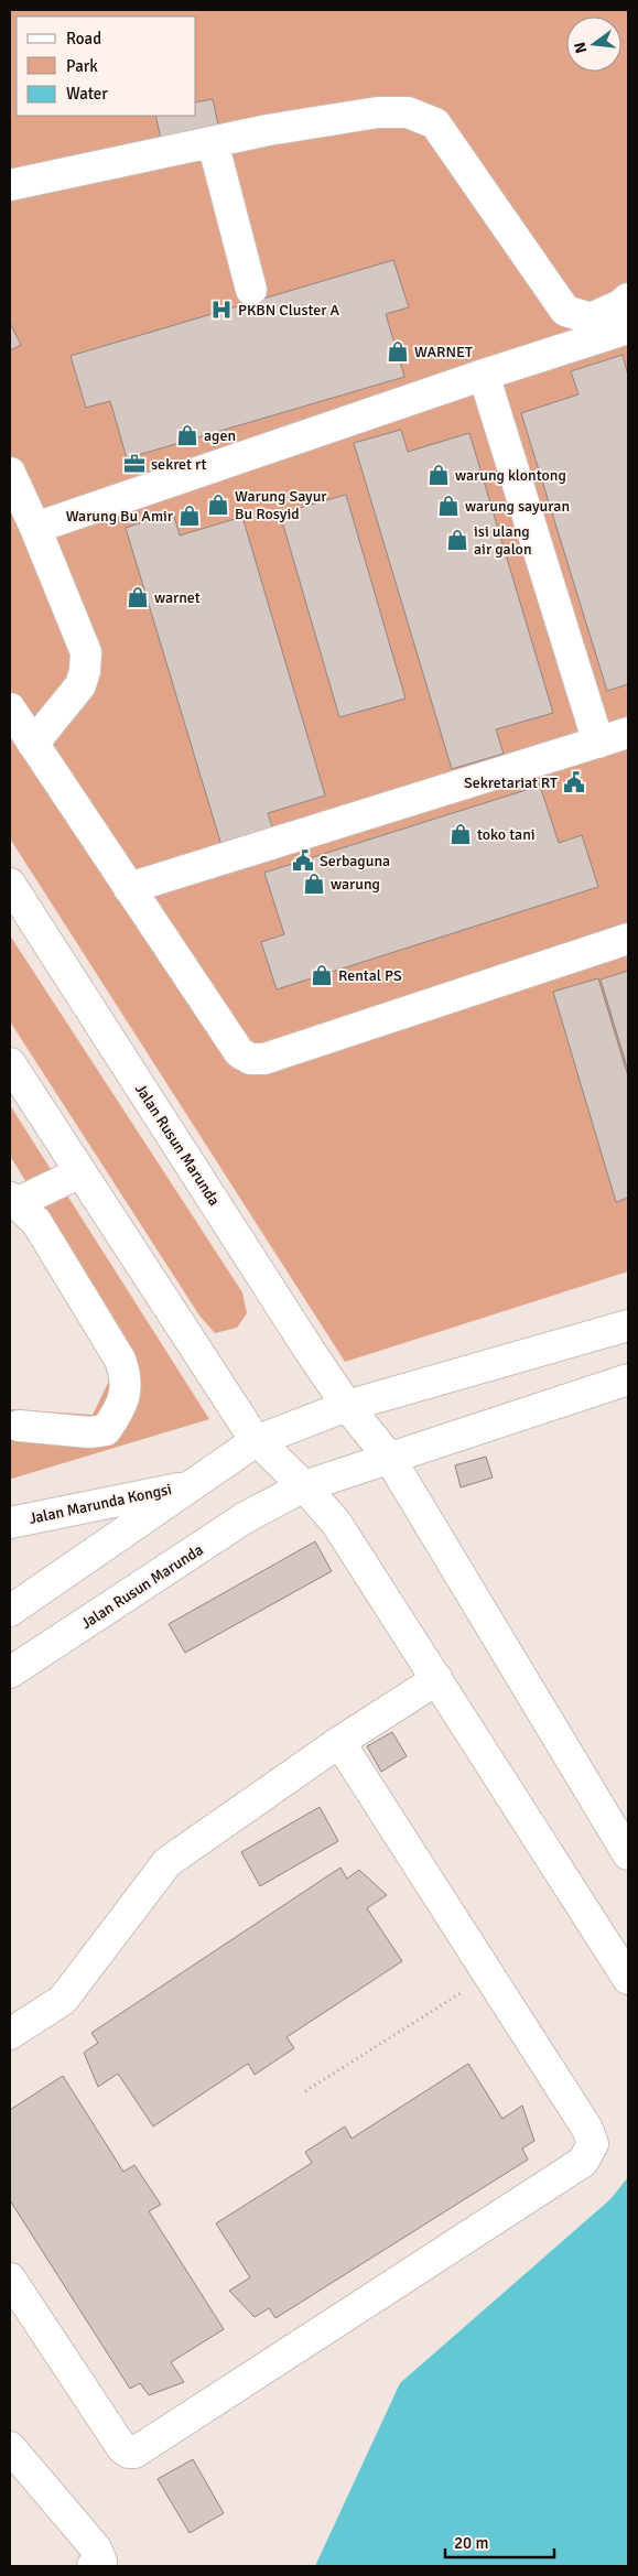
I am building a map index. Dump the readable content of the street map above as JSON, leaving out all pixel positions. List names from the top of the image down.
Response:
{
  "streets": {
    "street": ["Jalan Rusun Marunda", "Jalan Marunda Kongsi"]
  },
  "places": {
    "hospital": ["PKBN Cluster A"],
    "shop": [
      "WARNET",
      "agen",
      "warung klontong",
      "Warung Sayur Bu Rosyid",
      "warung sayuran",
      "Warung Bu Amir",
      "isi ulang air galon",
      "warnet",
      "toko tani",
      "warung",
      "Rental PS"
    ],
    "office": ["sekret rt"],
    "public building": ["Sekretariat RT", "Serbaguna"]
  },
  "legend": ["Road", "Park", "Water"],
  "scale_bar": "20 m",
  "north": "left"
}
